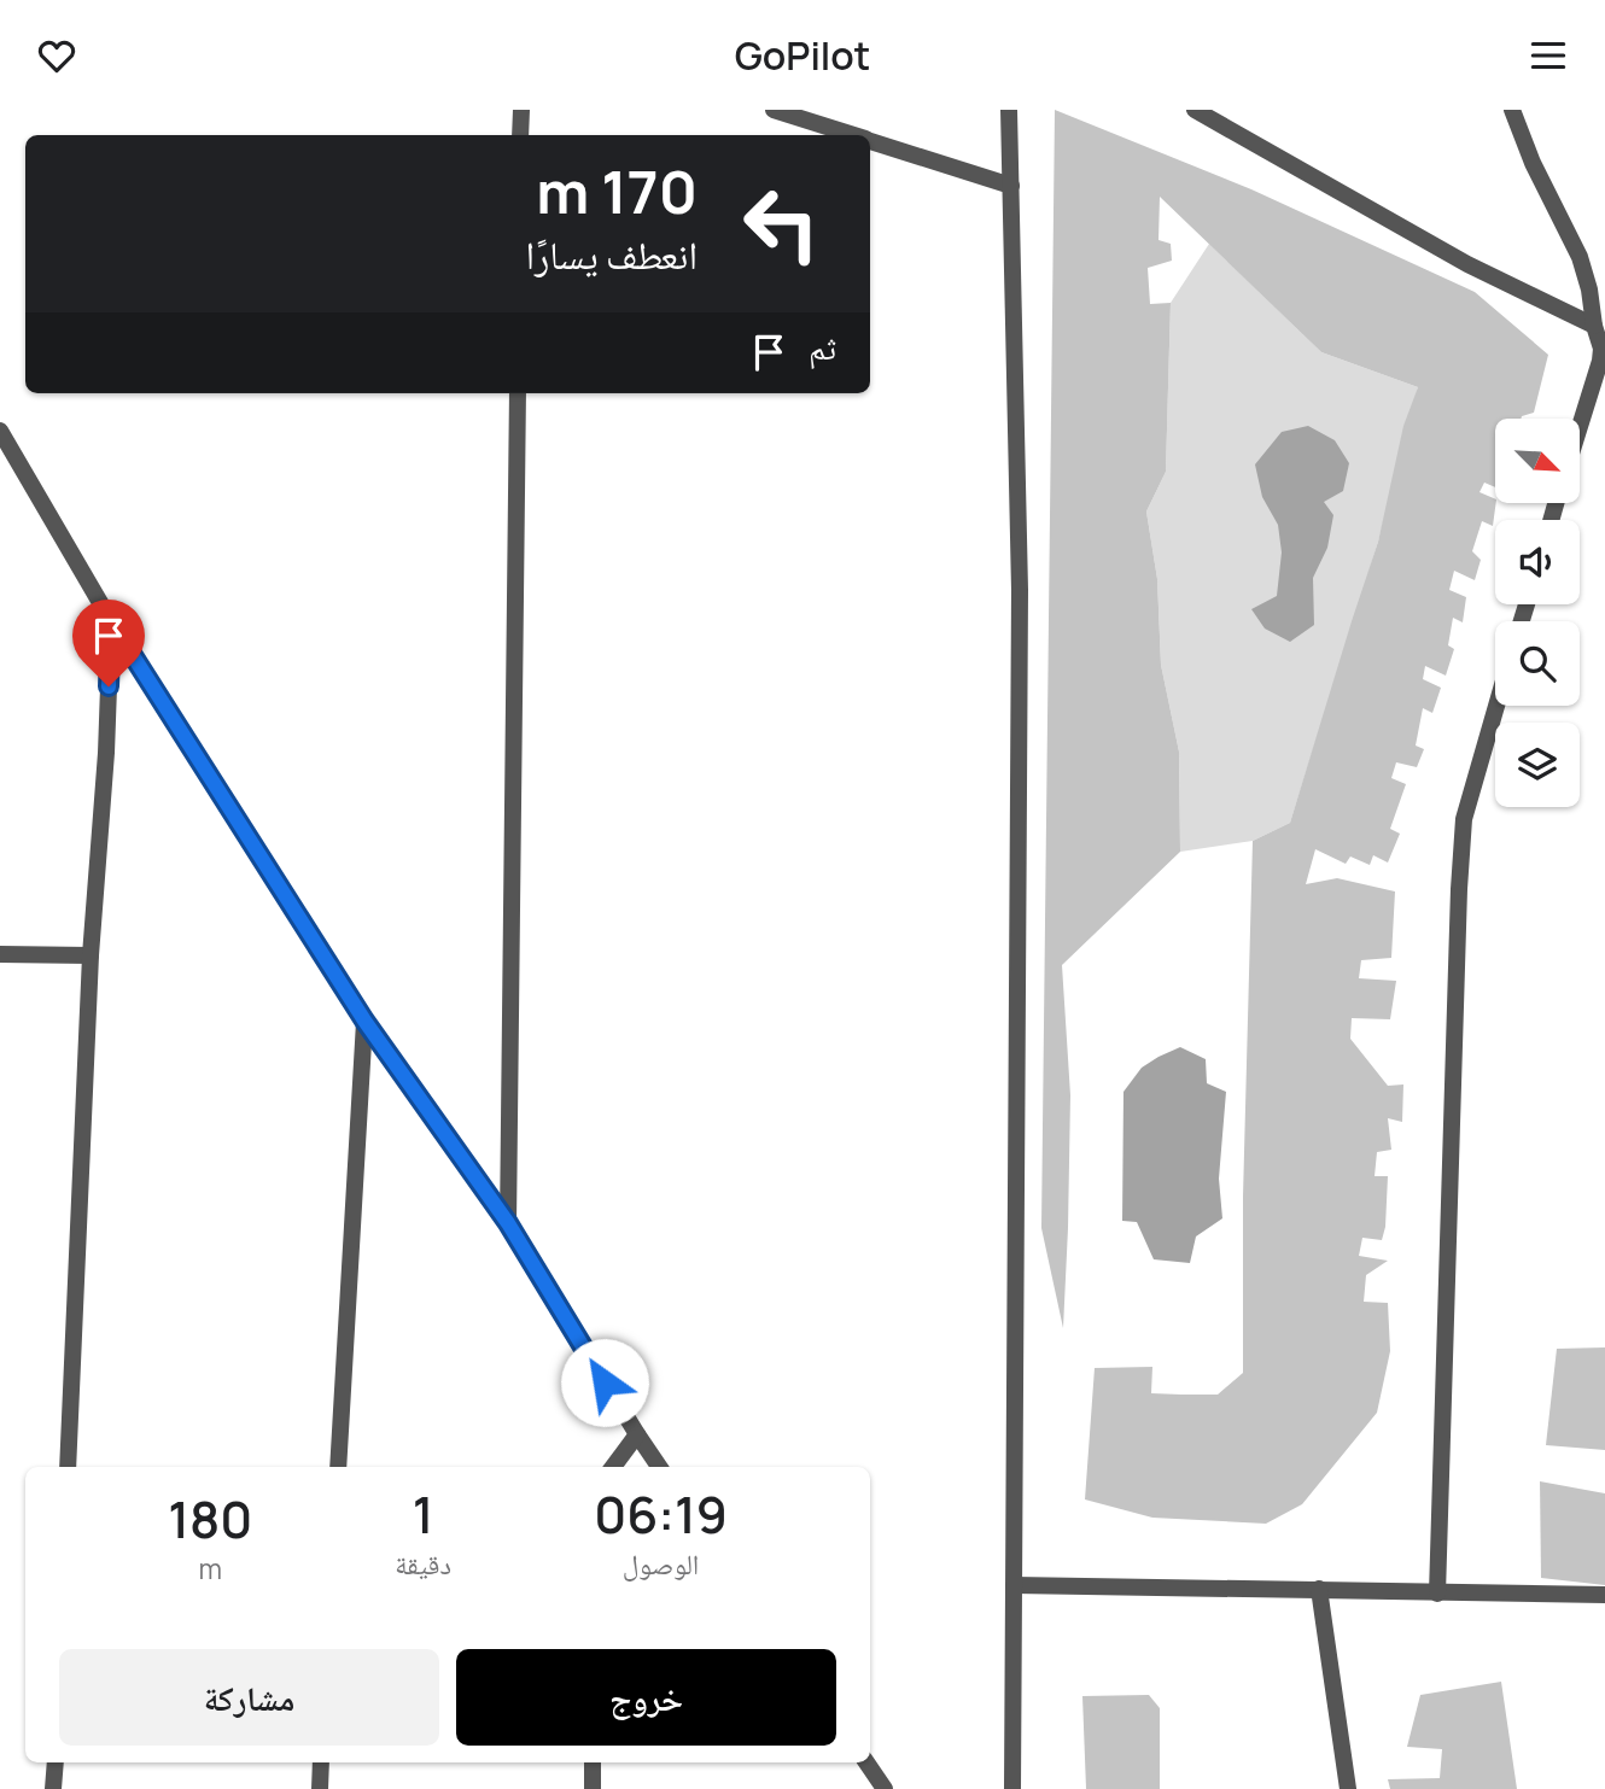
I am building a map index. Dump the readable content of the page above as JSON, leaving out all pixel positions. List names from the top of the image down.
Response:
{
  "north": "bottom right",
  "page": {
    "header": "GoPilot",
    "turn": ["170 m", "انعطف يسارًا"],
    "then": "ثم",
    "eta": [
      "06:19",
      "الوصول",
      "1",
      "دقيقة",
      "180",
      "m"
    ],
    "buttons": ["خروج", "مشاركة"]
  }
}
